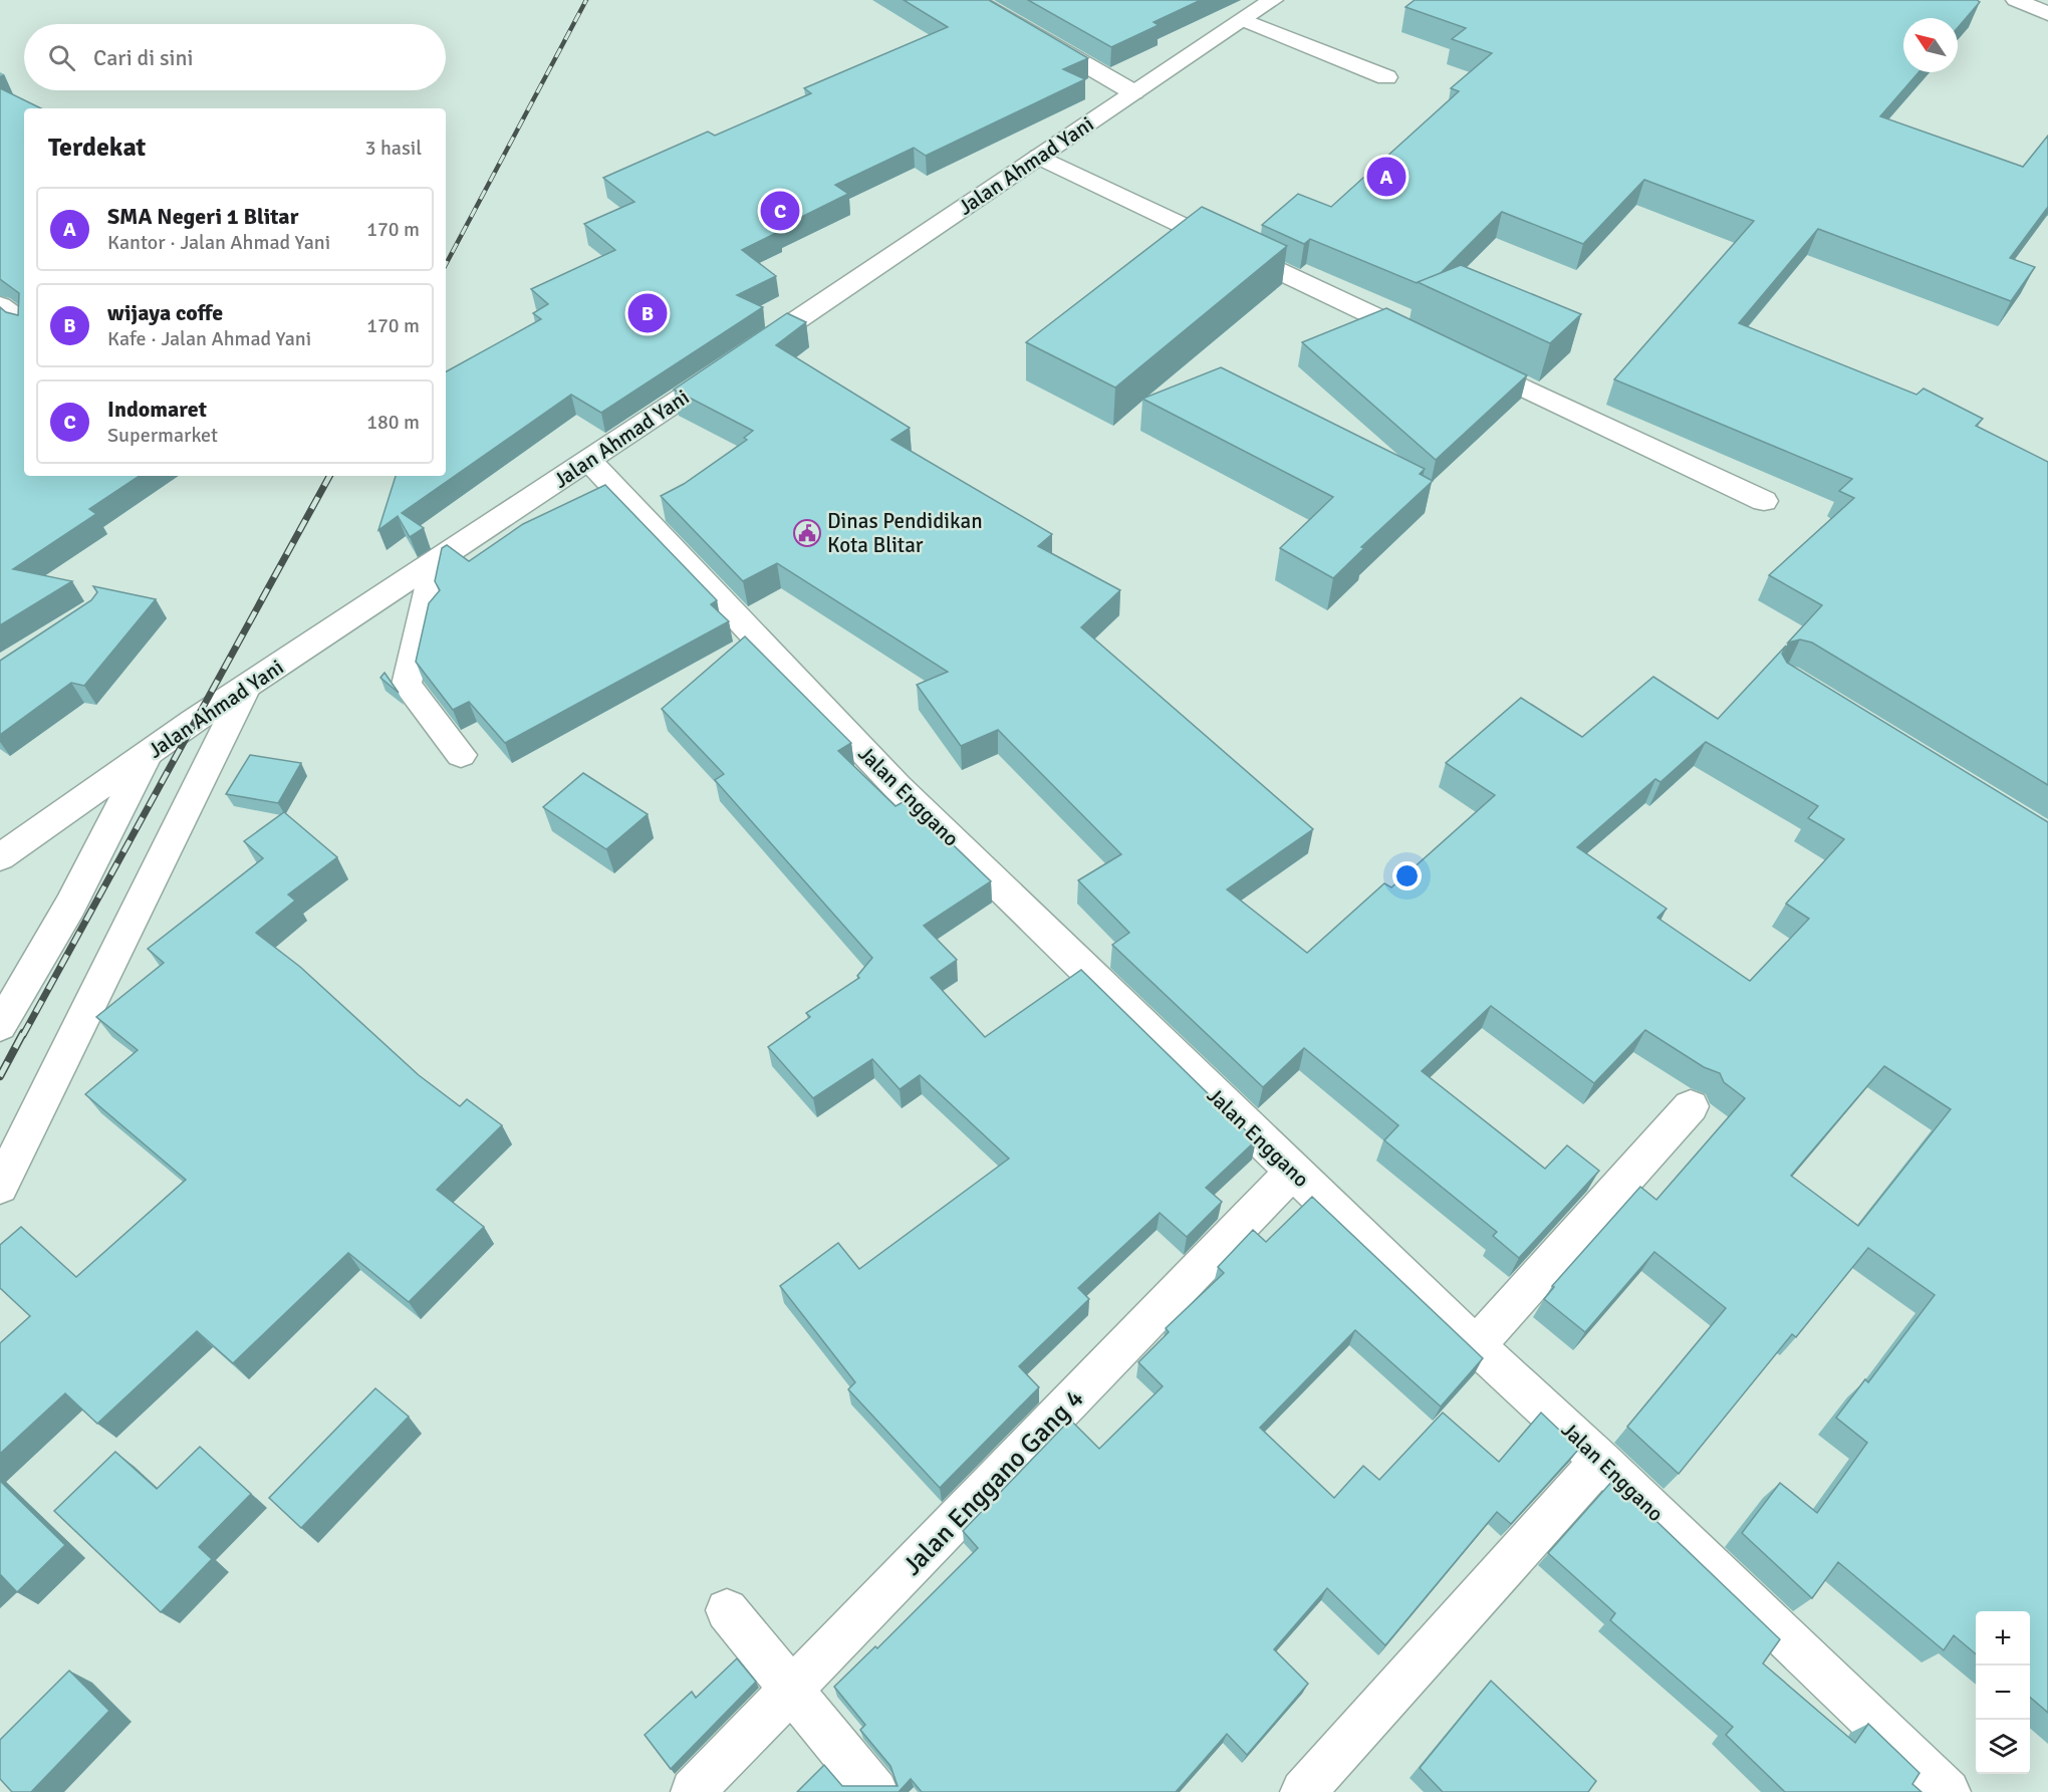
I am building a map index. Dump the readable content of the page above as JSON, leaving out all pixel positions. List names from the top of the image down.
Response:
{
  "streets": {
    "main road": ["Jalan Ahmad Yani", "Jalan Enggano", "Jalan Enggano Gang 4"]
  },
  "crossings": [
    ["Jalan Ahmad Yani", "Jalan Enggano"],
    ["Jalan Enggano", "Jalan Enggano Gang 4"]
  ],
  "places": {
    "public building": ["Dinas Pendidikan Kota Blitar"]
  },
  "north": "top left",
  "page": {
    "search": "Cari di sini",
    "heading": ["Terdekat", "3 hasil"],
    "pins": ["A", "C", "B"],
    "list": [
      {
        "mark": "A",
        "name": "SMA Negeri 1 Blitar",
        "note": "Kantor · Jalan Ahmad Yani",
        "value": "170 m"
      },
      {
        "mark": "B",
        "name": "wijaya coffe",
        "note": "Kafe · Jalan Ahmad Yani",
        "value": "170 m"
      },
      {
        "mark": "C",
        "name": "Indomaret",
        "note": "Supermarket",
        "value": "180 m"
      }
    ],
    "map_buttons": ["+", "−"]
  }
}
